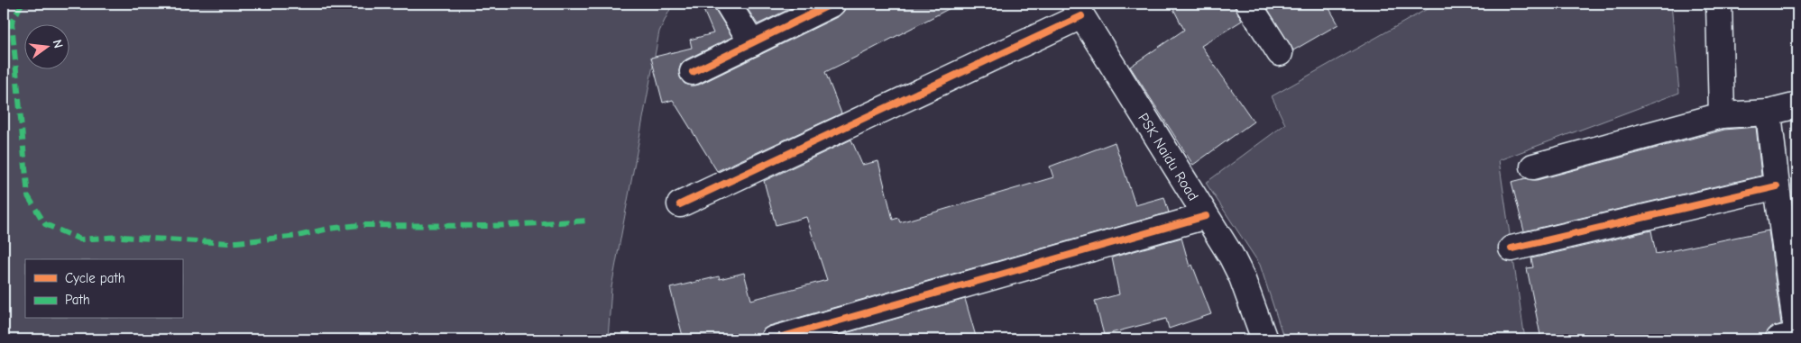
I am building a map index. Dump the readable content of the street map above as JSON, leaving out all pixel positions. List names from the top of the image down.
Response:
{
  "streets": {
    "street": ["PSK Naidu Road"]
  },
  "legend": ["Cycle path", "Path"],
  "north": "right"
}
